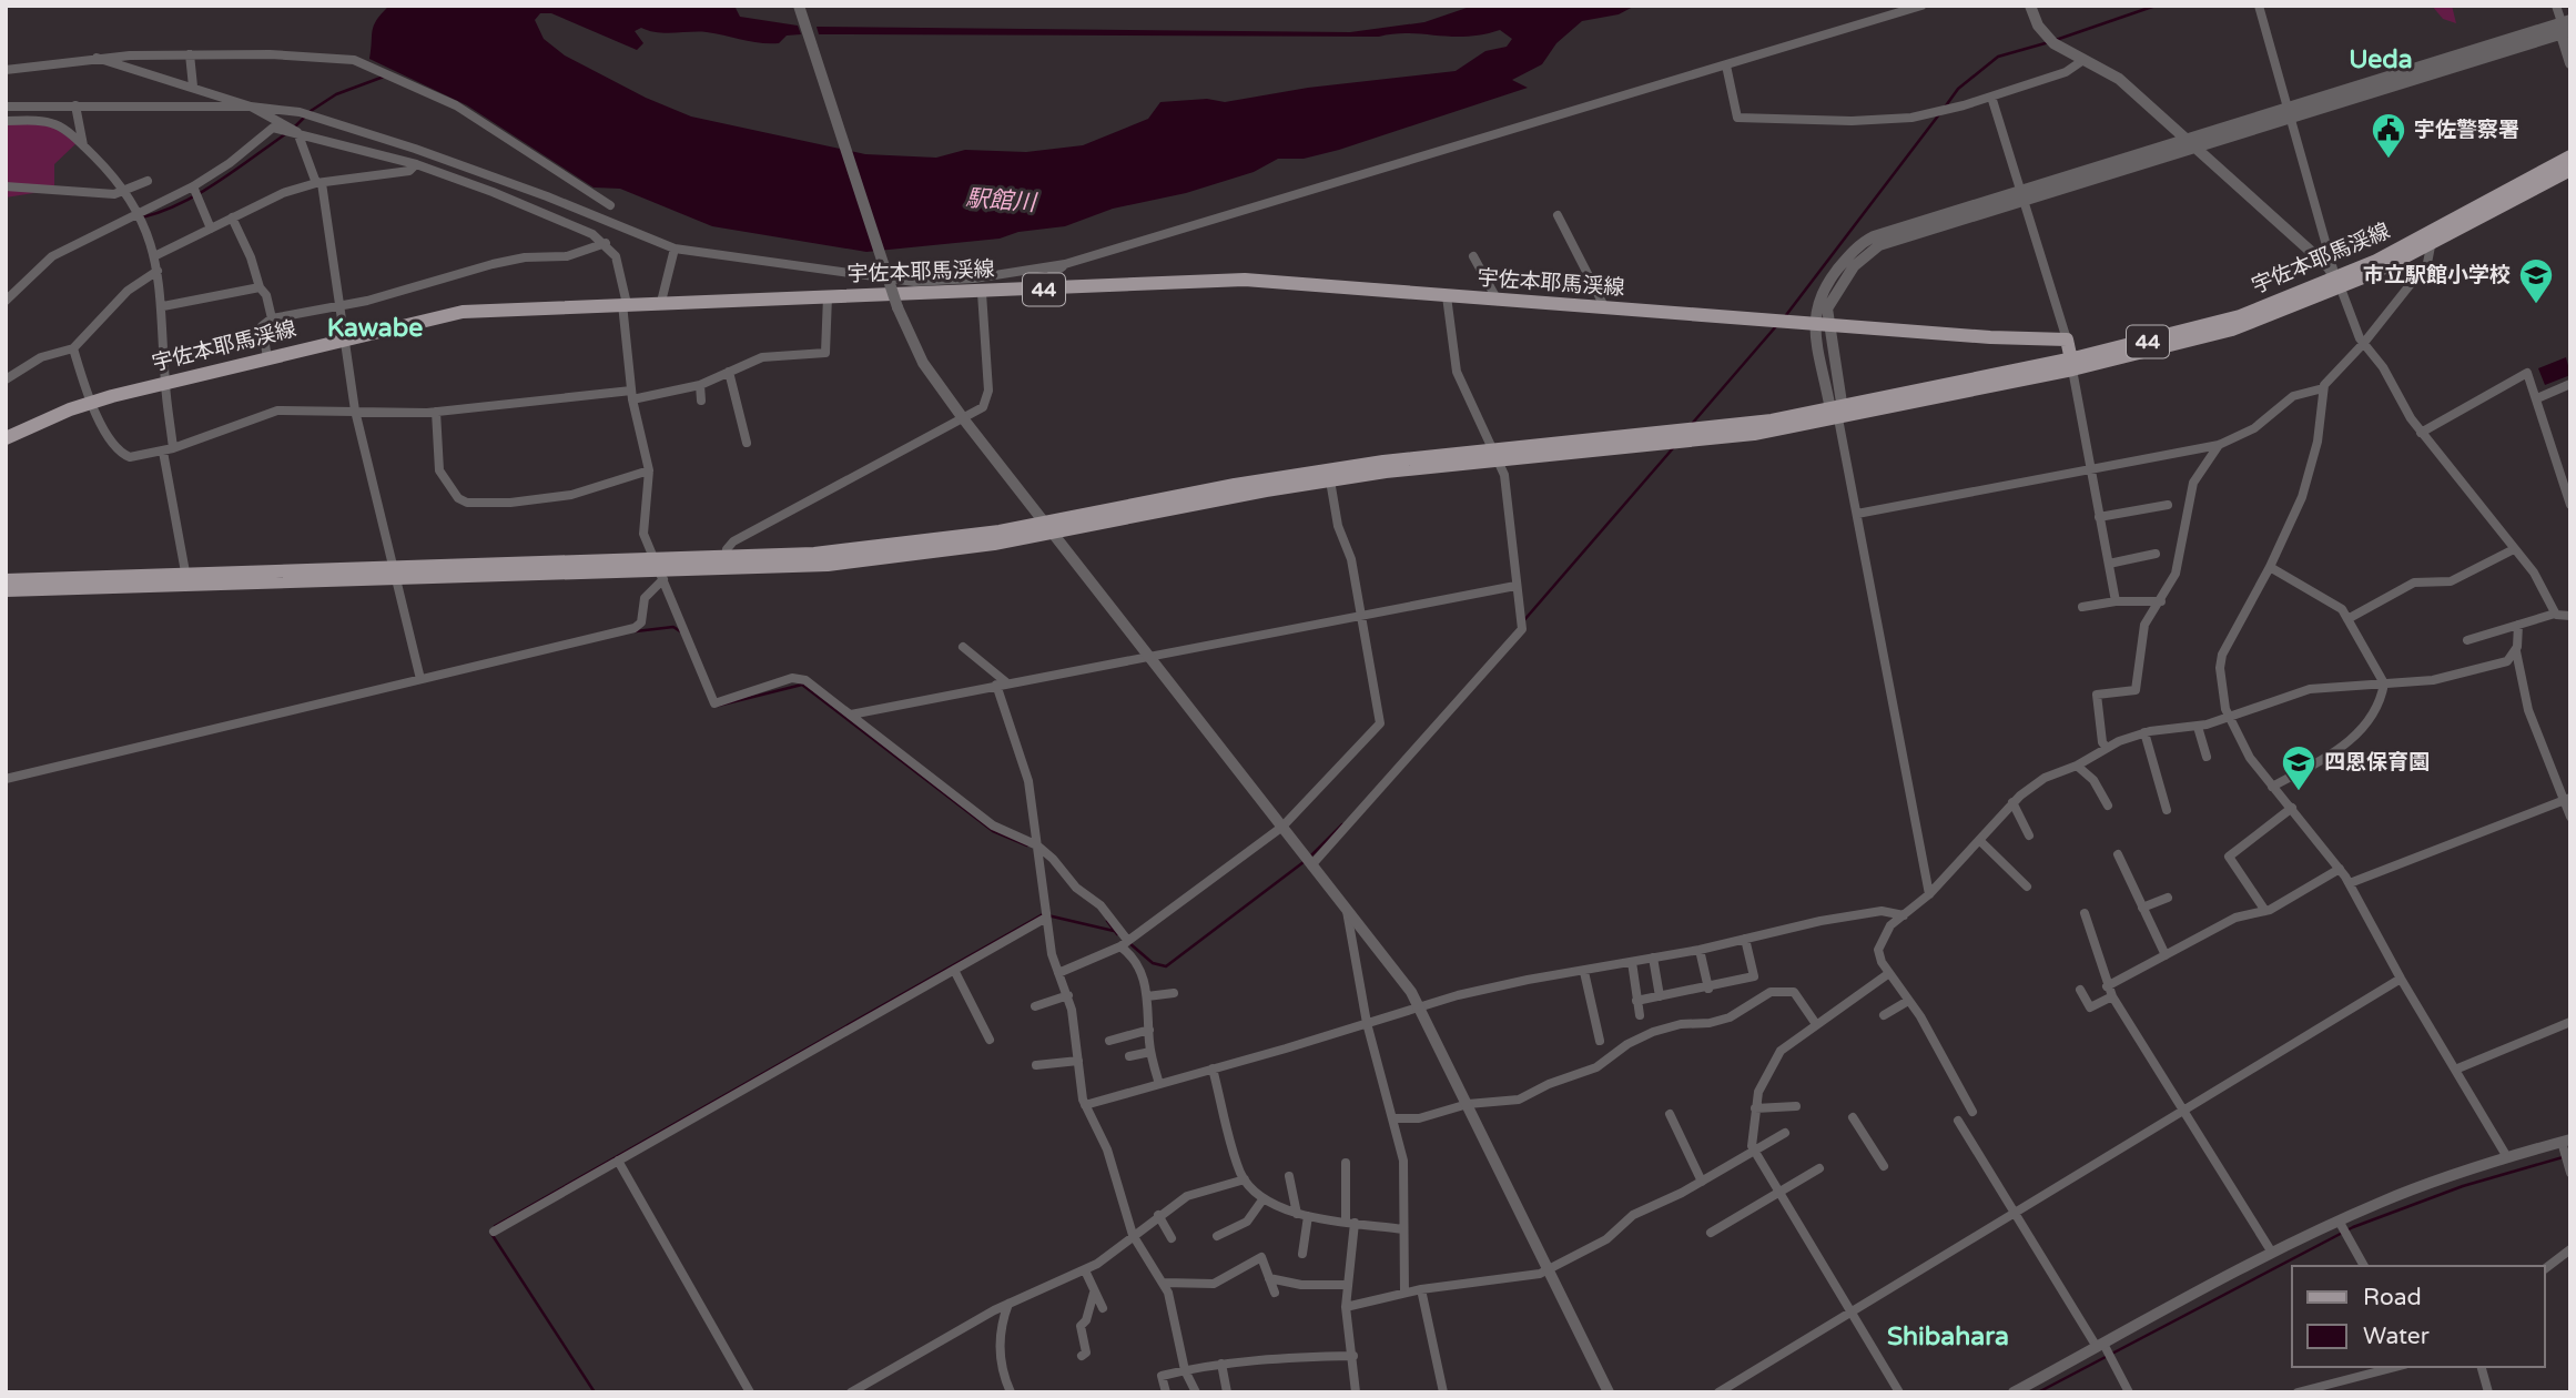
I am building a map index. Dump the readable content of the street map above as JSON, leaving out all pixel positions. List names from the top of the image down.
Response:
{
  "streets": {
    "main road": ["宇佐本耶馬渓線", "44"]
  },
  "districts": ["Ueda", "Kawabe", "Shibahara"],
  "water": ["駅館川"],
  "places": {
    "public building": ["宇佐警察署"],
    "school or university": ["市立駅館小学校", "四恩保育園"]
  },
  "legend": ["Road", "Water"]
}
